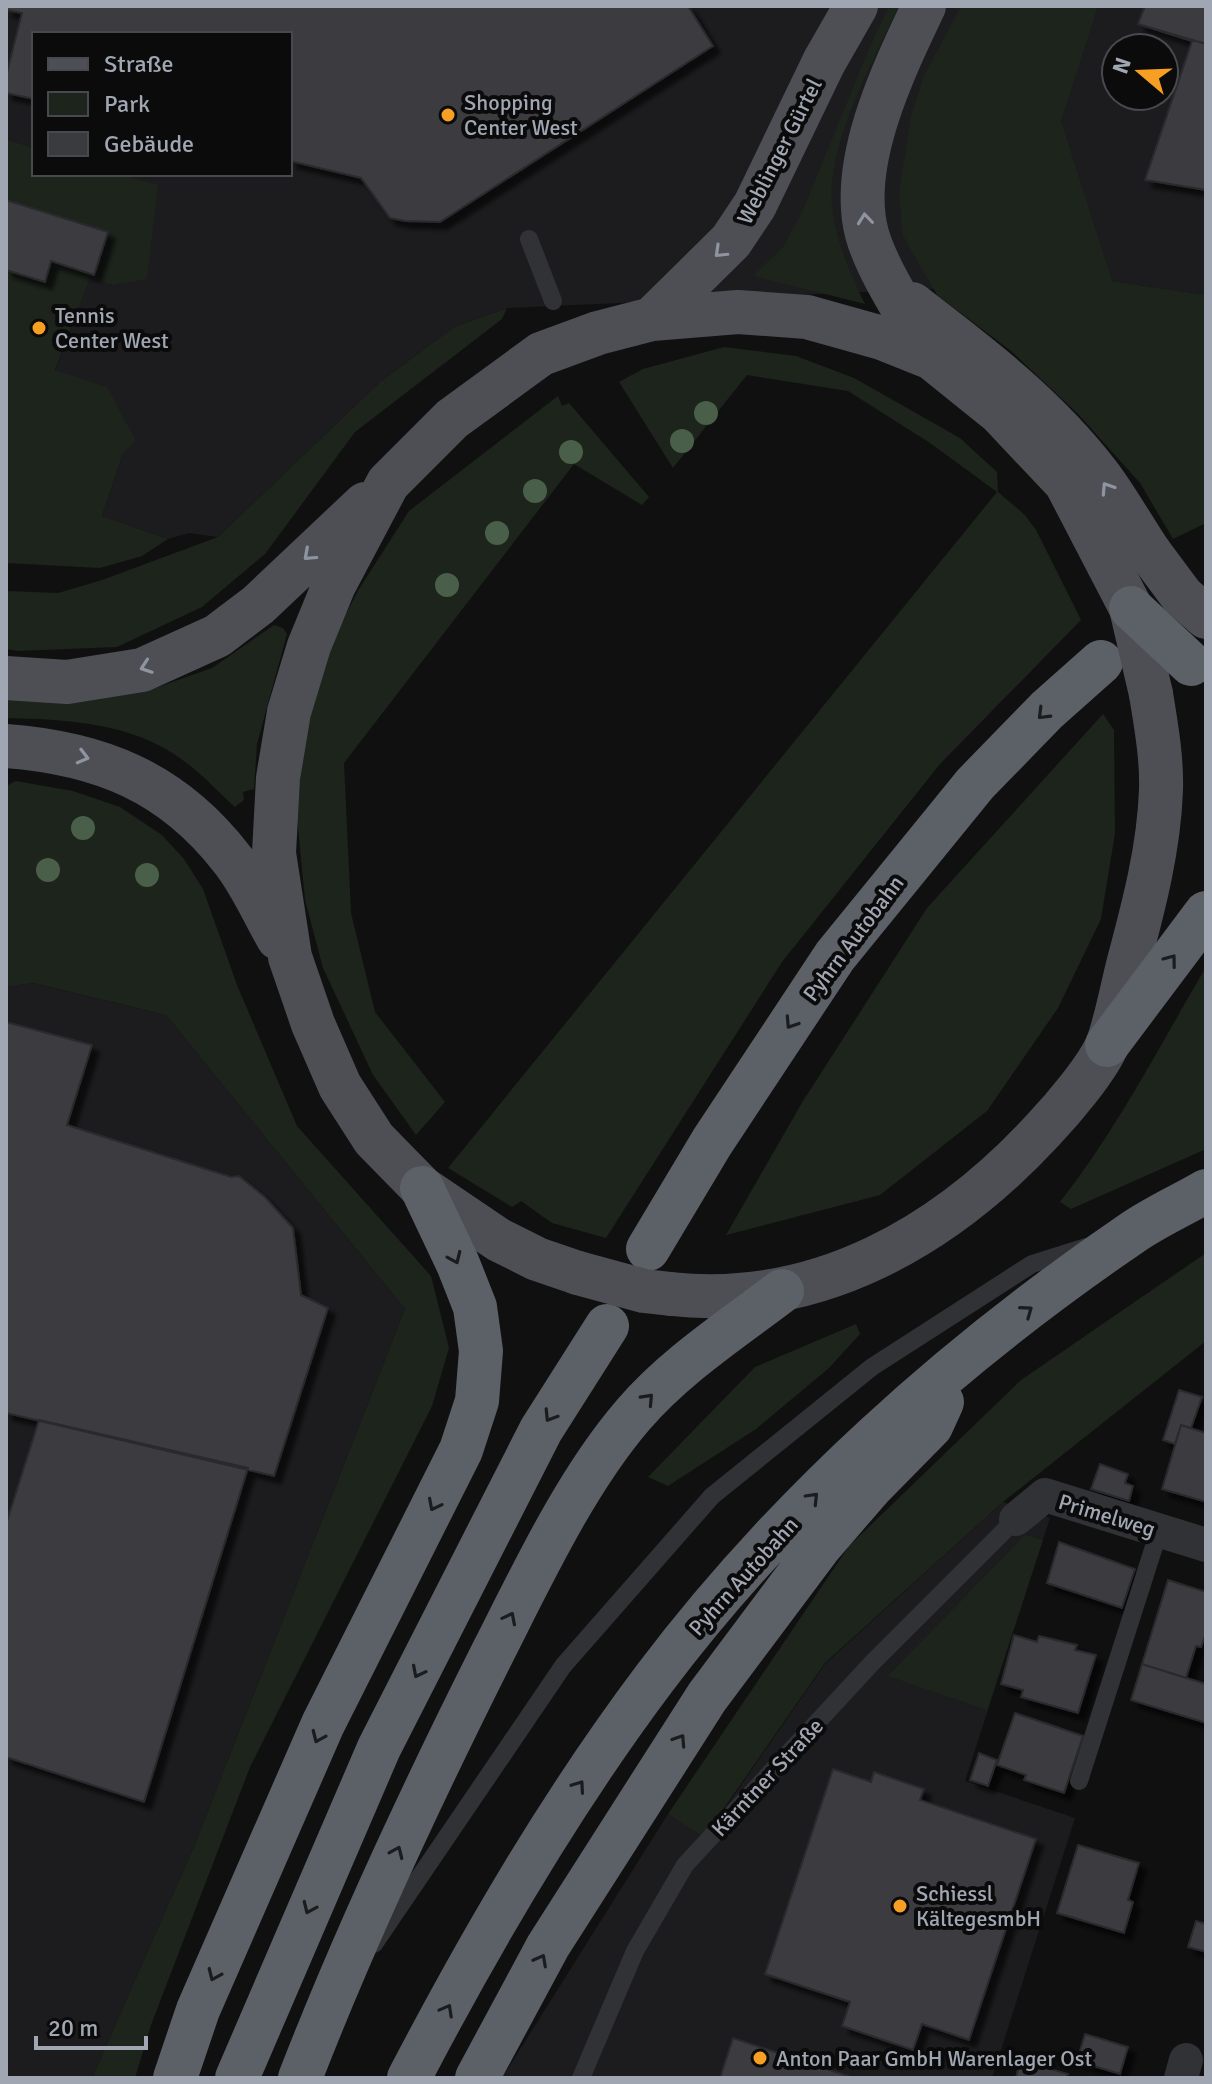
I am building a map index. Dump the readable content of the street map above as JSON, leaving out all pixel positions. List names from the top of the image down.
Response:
{
  "streets": {
    "highway": ["Pyhrn Autobahn"],
    "main road": ["Weblinger Gürtel"],
    "street": ["Primelweg"],
    "lane": ["Kärntner Straße"]
  },
  "crossings": [
    ["Primelweg", "Kärntner Straße"]
  ],
  "one_way": ["Weblinger Gürtel"],
  "places": [
    "Shopping Center West",
    "Tennis Center West",
    "Schiessl KältegesmbH",
    "Anton Paar GmbH Warenlager Ost"
  ],
  "legend": ["Straße", "Park", "Gebäude"],
  "scale_bar": "20 m",
  "north": "left"
}
